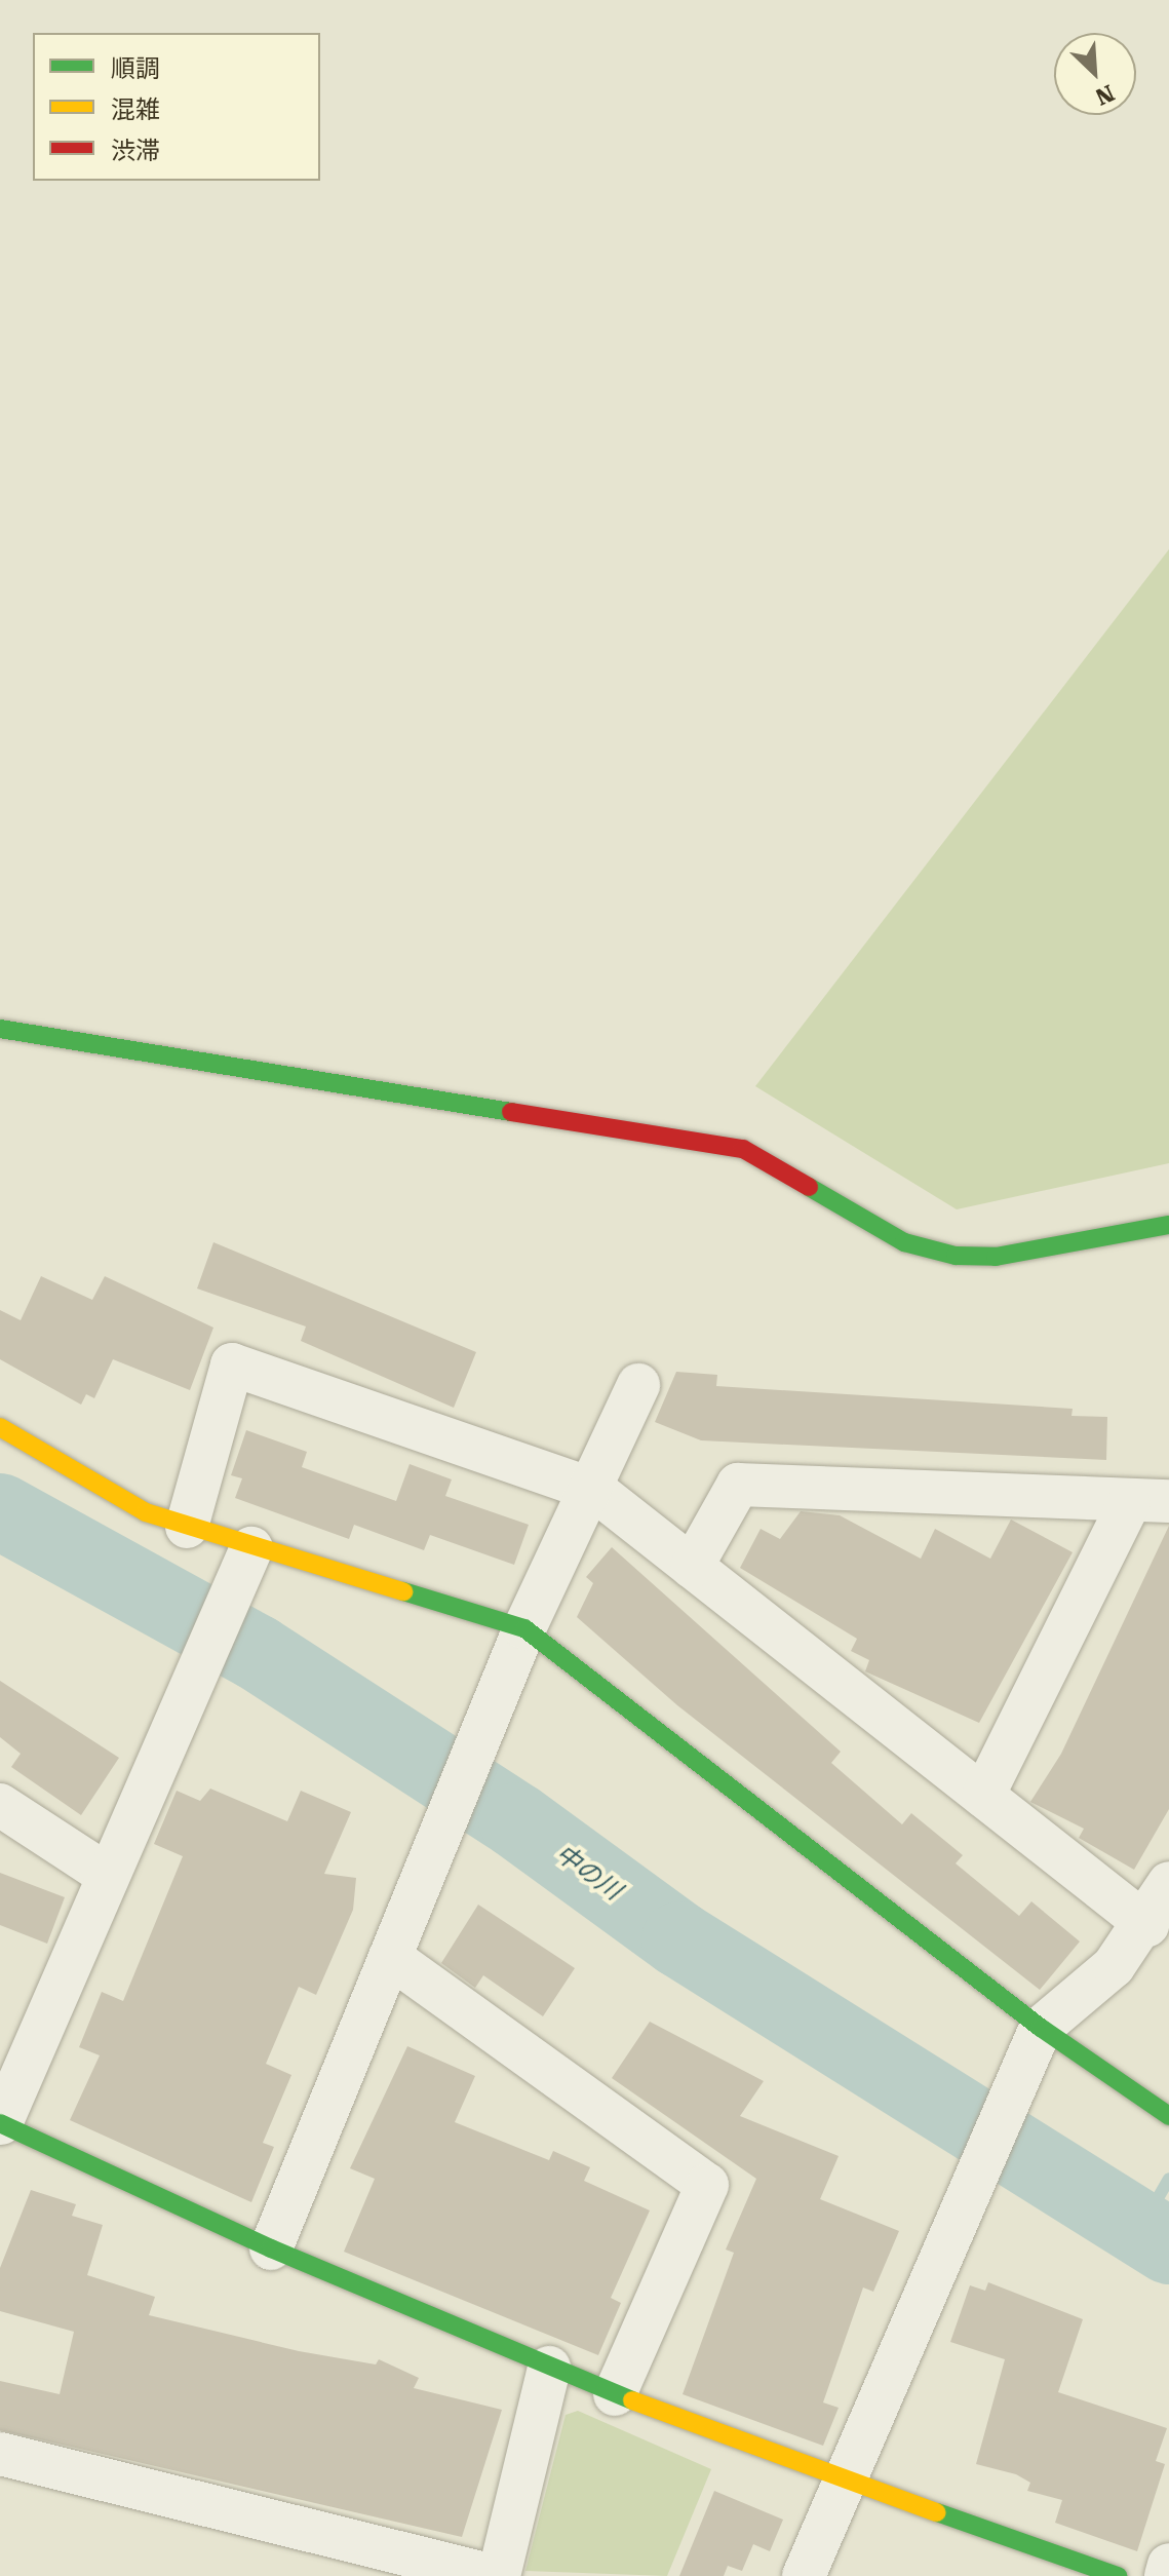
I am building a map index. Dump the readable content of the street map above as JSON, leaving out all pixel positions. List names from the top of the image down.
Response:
{
  "water": ["中の川"],
  "legend": ["順調", "混雑", "渋滞"],
  "north": "bottom right"
}
